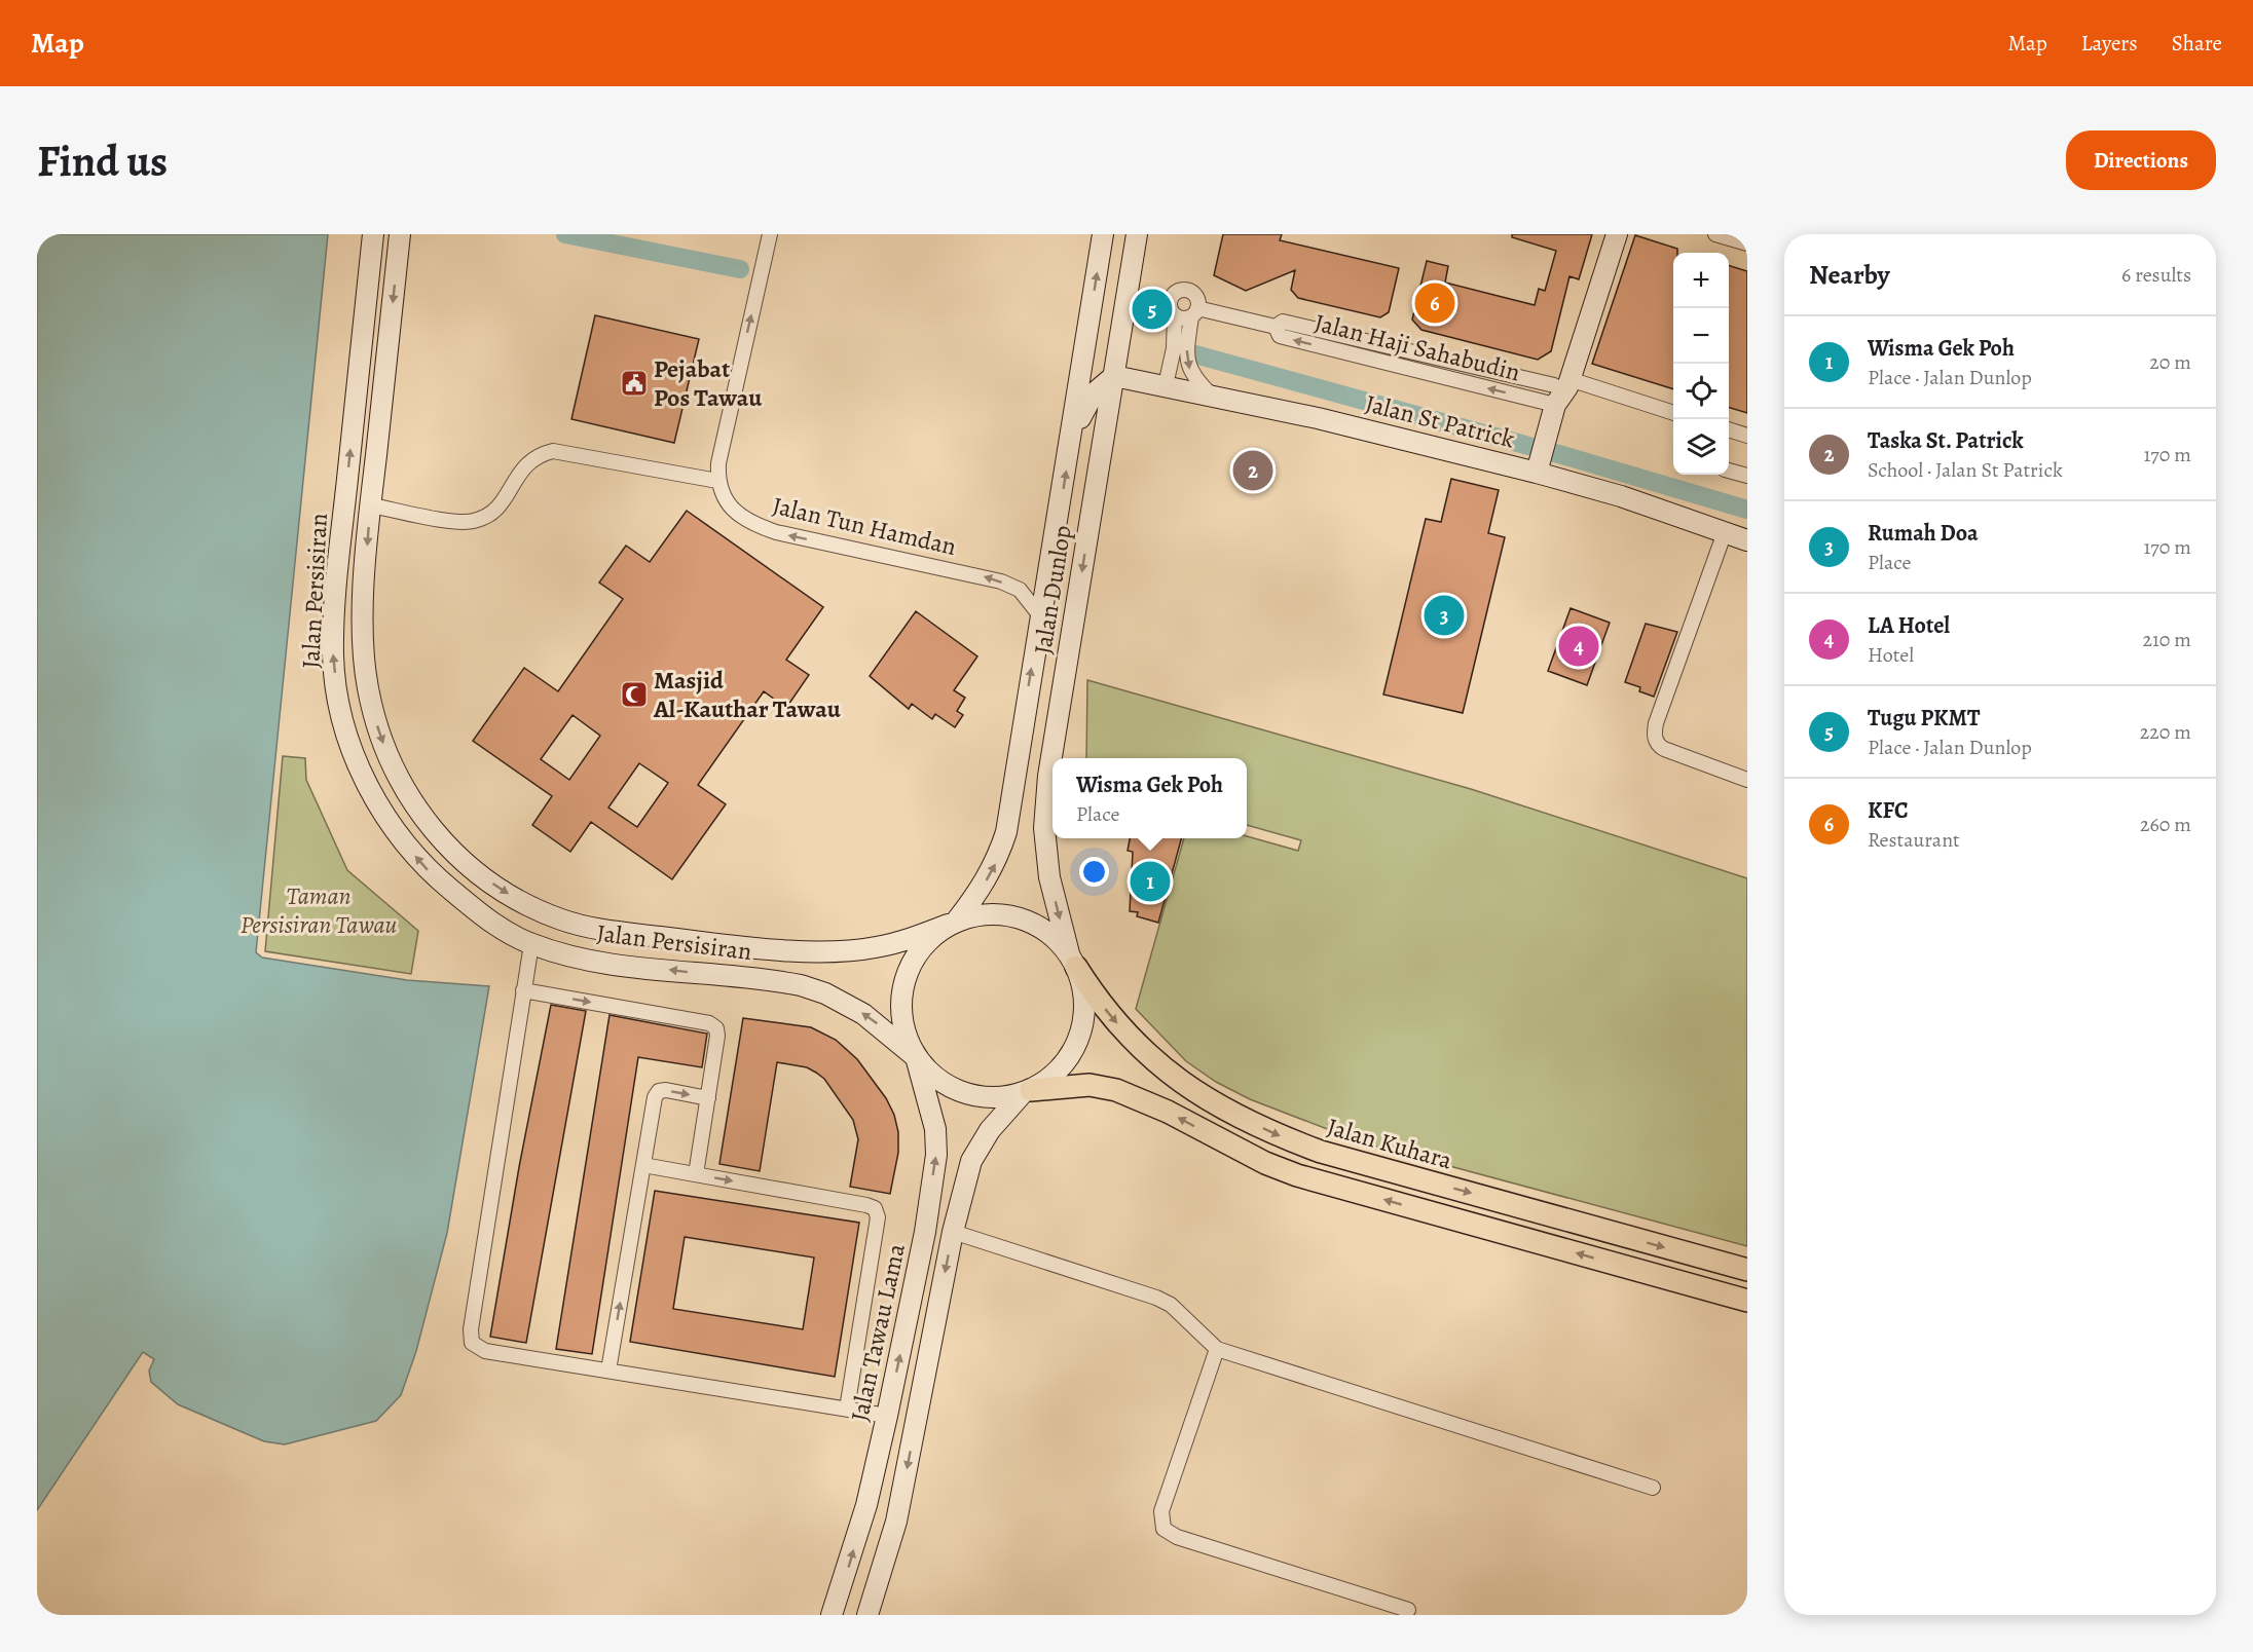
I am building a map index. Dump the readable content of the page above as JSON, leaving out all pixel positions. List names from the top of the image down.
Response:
{
  "streets": {
    "main road": ["Jalan Kuhara"],
    "street": [
      "Jalan Haji Sahabudin",
      "Jalan St Patrick",
      "Jalan Tun Hamdan",
      "Jalan Dunlop",
      "Jalan Persisiran",
      "Jalan Tawau Lama"
    ]
  },
  "crossings": [
    ["Jalan St Patrick", "Jalan Dunlop"],
    ["Jalan Tun Hamdan", "Jalan Dunlop"],
    ["Jalan Dunlop", "Jalan Persisiran"],
    ["Jalan Dunlop", "Jalan Kuhara"],
    ["Jalan Dunlop", "Jalan Tawau Lama"],
    ["Jalan Persisiran", "Jalan Kuhara"],
    ["Jalan Persisiran", "Jalan Tawau Lama"],
    ["Jalan Kuhara", "Jalan Tawau Lama"]
  ],
  "one_way": ["Jalan Tun Hamdan"],
  "parks": ["Taman Persisiran Tawau"],
  "places": {
    "public building": ["Pejabat Pos Tawau"],
    "mosque": ["Masjid Al-Kauthar Tawau"]
  },
  "page": {
    "header": "Map",
    "nav": ["Map", "Layers", "Share"],
    "buttons": "Directions",
    "title": "Find us",
    "heading": ["Nearby", "6 results"],
    "map_buttons": ["+", "−"],
    "pins": [
      "6",
      "5",
      "2",
      "3",
      "4",
      "1"
    ],
    "list": [
      {
        "mark": "1",
        "name": "Wisma Gek Poh",
        "note": "Place · Jalan Dunlop",
        "value": "20 m"
      },
      {
        "mark": "2",
        "name": "Taska St. Patrick",
        "note": "School · Jalan St Patrick",
        "value": "170 m"
      },
      {
        "mark": "3",
        "name": "Rumah Doa",
        "note": "Place",
        "value": "170 m"
      },
      {
        "mark": "4",
        "name": "LA Hotel",
        "note": "Hotel",
        "value": "210 m"
      },
      {
        "mark": "5",
        "name": "Tugu PKMT",
        "note": "Place · Jalan Dunlop",
        "value": "220 m"
      },
      {
        "mark": "6",
        "name": "KFC",
        "note": "Restaurant",
        "value": "260 m"
      }
    ],
    "popup": ["Wisma Gek Poh", "Place"]
  }
}
